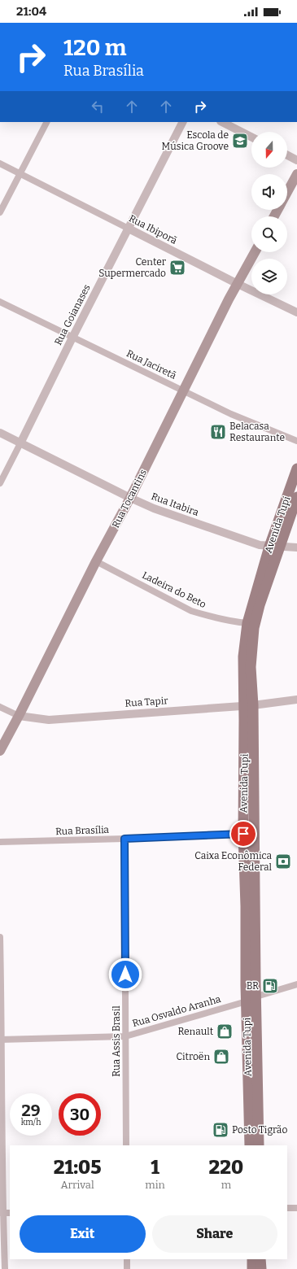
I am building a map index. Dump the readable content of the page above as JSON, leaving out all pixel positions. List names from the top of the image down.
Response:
{
  "streets": {
    "main road": ["Rua Tocantins", "Avenida Tupi"],
    "street": [
      "Rua Ibiporã",
      "Rua Goianases",
      "Rua Jaciretã",
      "Rua Itabira",
      "Ladeira do Beto",
      "Rua Tapir",
      "Rua Brasília",
      "Rua Osvaldo Aranha",
      "Rua Assis Brasil"
    ]
  },
  "crossings": [
    ["Rua Ibiporã", "Rua Goianases"],
    ["Rua Ibiporã", "Rua Tocantins"],
    ["Rua Goianases", "Rua Jaciretã"],
    ["Rua Goianases", "Rua Itabira"],
    ["Rua Jaciretã", "Rua Tocantins"],
    ["Rua Tocantins", "Rua Itabira"],
    ["Rua Tocantins", "Ladeira do Beto"],
    ["Rua Tocantins", "Rua Tapir"],
    ["Rua Itabira", "Avenida Tupi"],
    ["Avenida Tupi", "Ladeira do Beto"],
    ["Avenida Tupi", "Rua Tapir"],
    ["Avenida Tupi", "Rua Brasília"],
    ["Avenida Tupi", "Rua Osvaldo Aranha"],
    ["Rua Brasília", "Rua Assis Brasil"],
    ["Rua Osvaldo Aranha", "Rua Assis Brasil"]
  ],
  "places": {
    "school or university": ["Escola de Música Groove"],
    "supermarket": ["Center Supermercado"],
    "restaurant": ["Belacasa Restaurante"],
    "bank": ["Caixa Econômica Federal"],
    "fuel station": ["BR", "Posto Tigrão"],
    "shop": ["Renault", "Citroën"]
  },
  "north": "bottom",
  "page": {
    "status": "21:04",
    "turn": ["120 m", "Rua Brasília"],
    "speed": "29 km/h",
    "limit": "30",
    "eta": [
      "21:05",
      "Arrival",
      "1",
      "min",
      "220",
      "m"
    ],
    "buttons": ["Exit", "Share"]
  }
}
